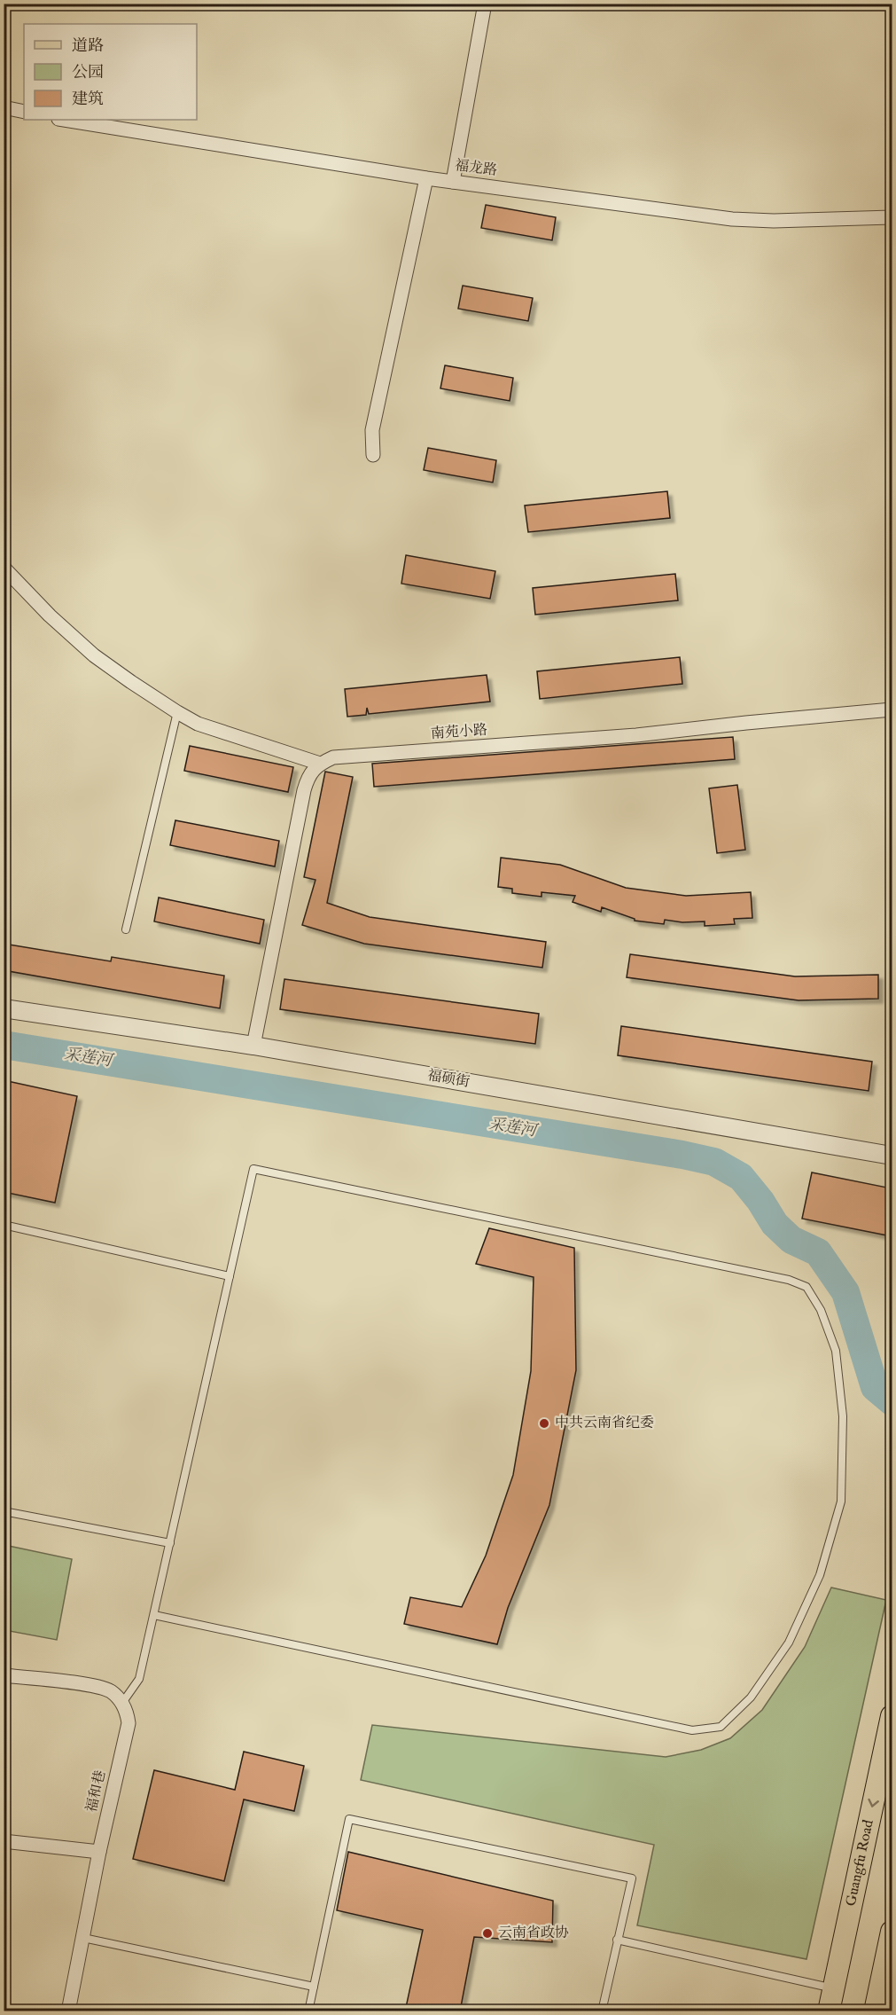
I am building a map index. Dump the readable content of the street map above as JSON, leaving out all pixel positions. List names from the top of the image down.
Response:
{
  "streets": {
    "main road": ["Guangfu Road"],
    "street": [
      "福龙路",
      "南苑小路",
      "福硕街",
      "福和巷"
    ]
  },
  "one_way": ["Guangfu Road"],
  "water": ["采莲河"],
  "places": ["中共云南省纪委", "云南省政协"],
  "legend": ["道路", "公园", "建筑"]
}
